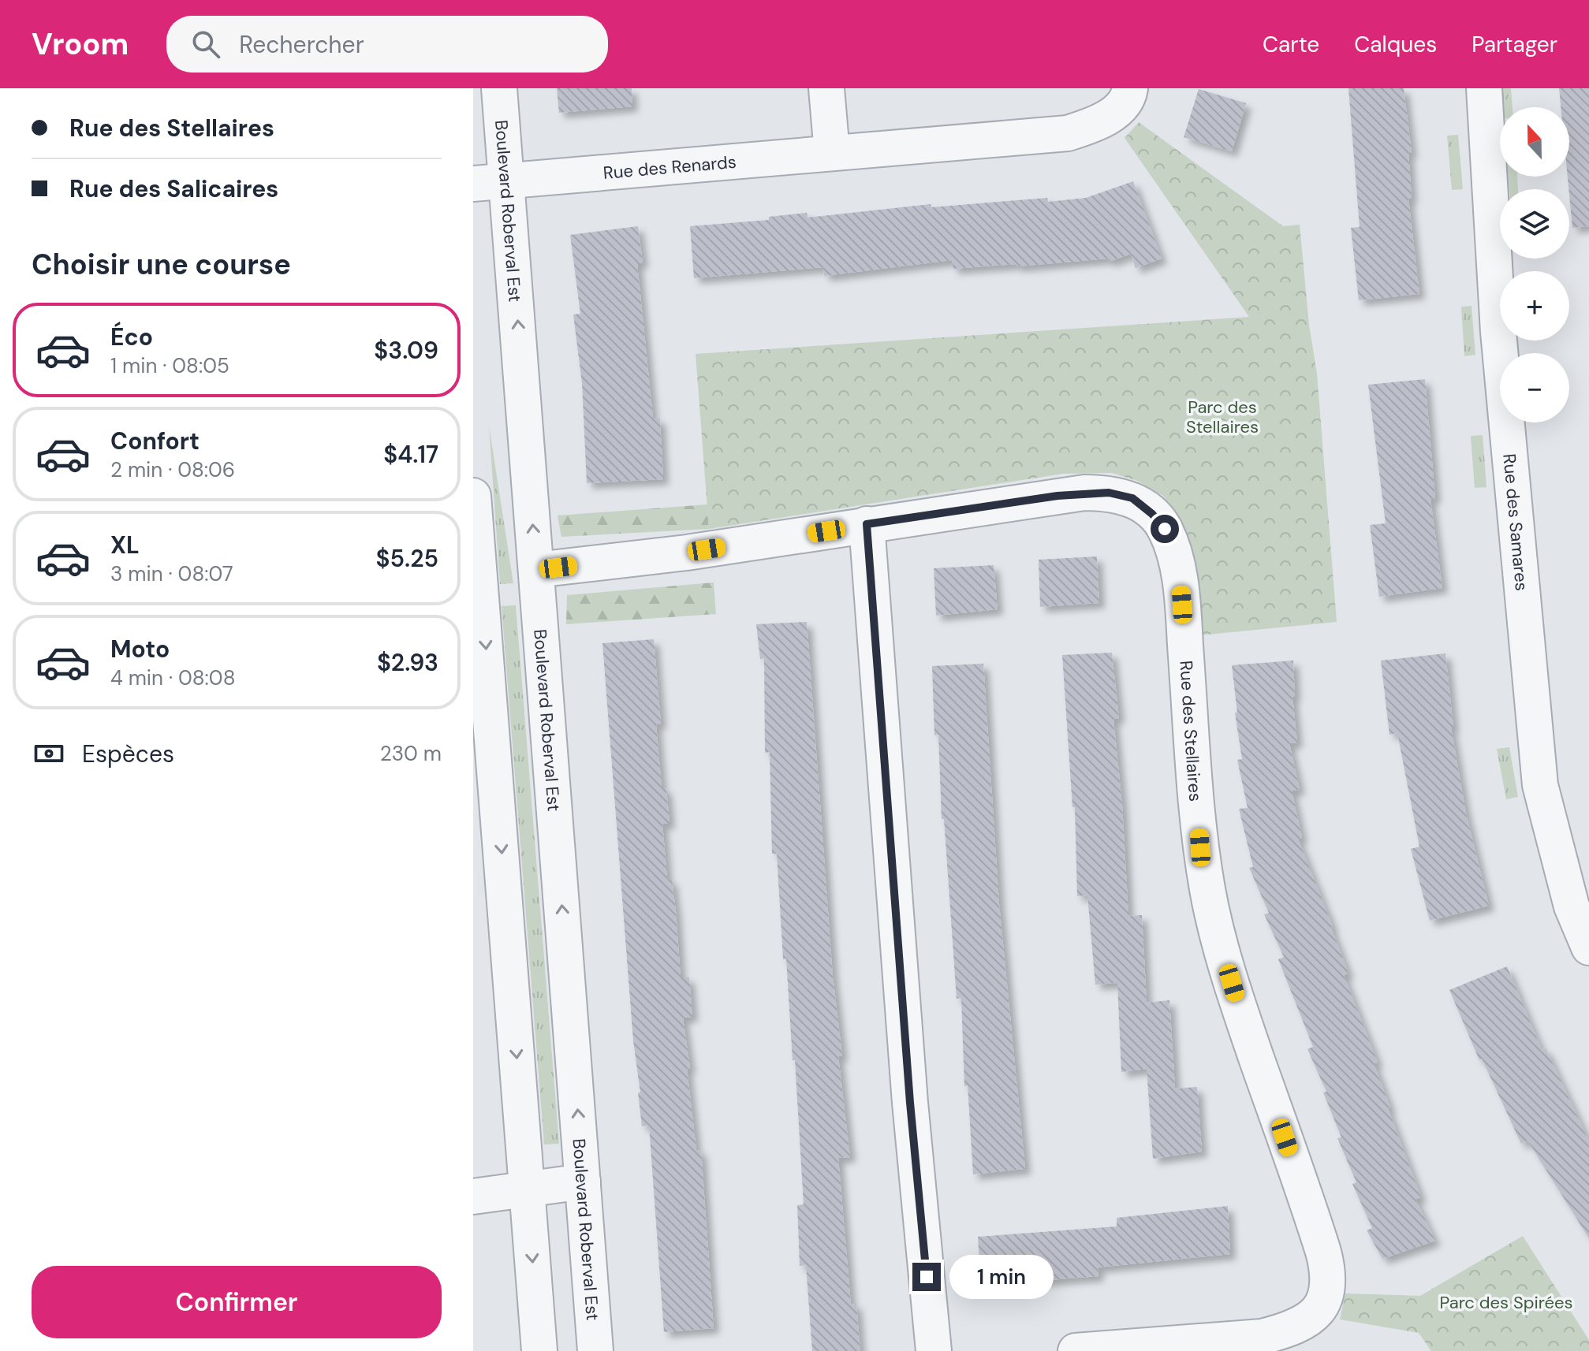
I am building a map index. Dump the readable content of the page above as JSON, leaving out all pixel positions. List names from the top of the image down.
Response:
{
  "streets": {
    "street": [
      "Rue des Renards",
      "Boulevard Roberval Est",
      "Rue des Samares",
      "Rue des Stellaires"
    ]
  },
  "crossings": [
    ["Rue des Renards", "Boulevard Roberval Est"],
    ["Boulevard Roberval Est", "Rue des Stellaires"]
  ],
  "parks": ["Parc des Stellaires", "Parc des Spirées"],
  "north": "top",
  "page": {
    "header": "Vroom",
    "search": "Rechercher",
    "nav": ["Carte", "Calques", "Partager"],
    "banner": ["Rue des Stellaires", "Rue des Salicaires"],
    "map_buttons": ["+", "−"],
    "heading": "Choisir une course",
    "list": [
      {
        "name": "Éco",
        "note": "1 min · 08:05",
        "value": "$3.09"
      },
      {
        "name": "Confort",
        "note": "2 min · 08:06",
        "value": "$4.17"
      },
      {
        "name": "XL",
        "note": "3 min · 08:07",
        "value": "$5.25"
      },
      {
        "name": "Moto",
        "note": "4 min · 08:08",
        "value": "$2.93"
      }
    ],
    "pay": ["Espèces", "230 m"],
    "buttons": "Confirmer",
    "bubble": "1 min"
  }
}
